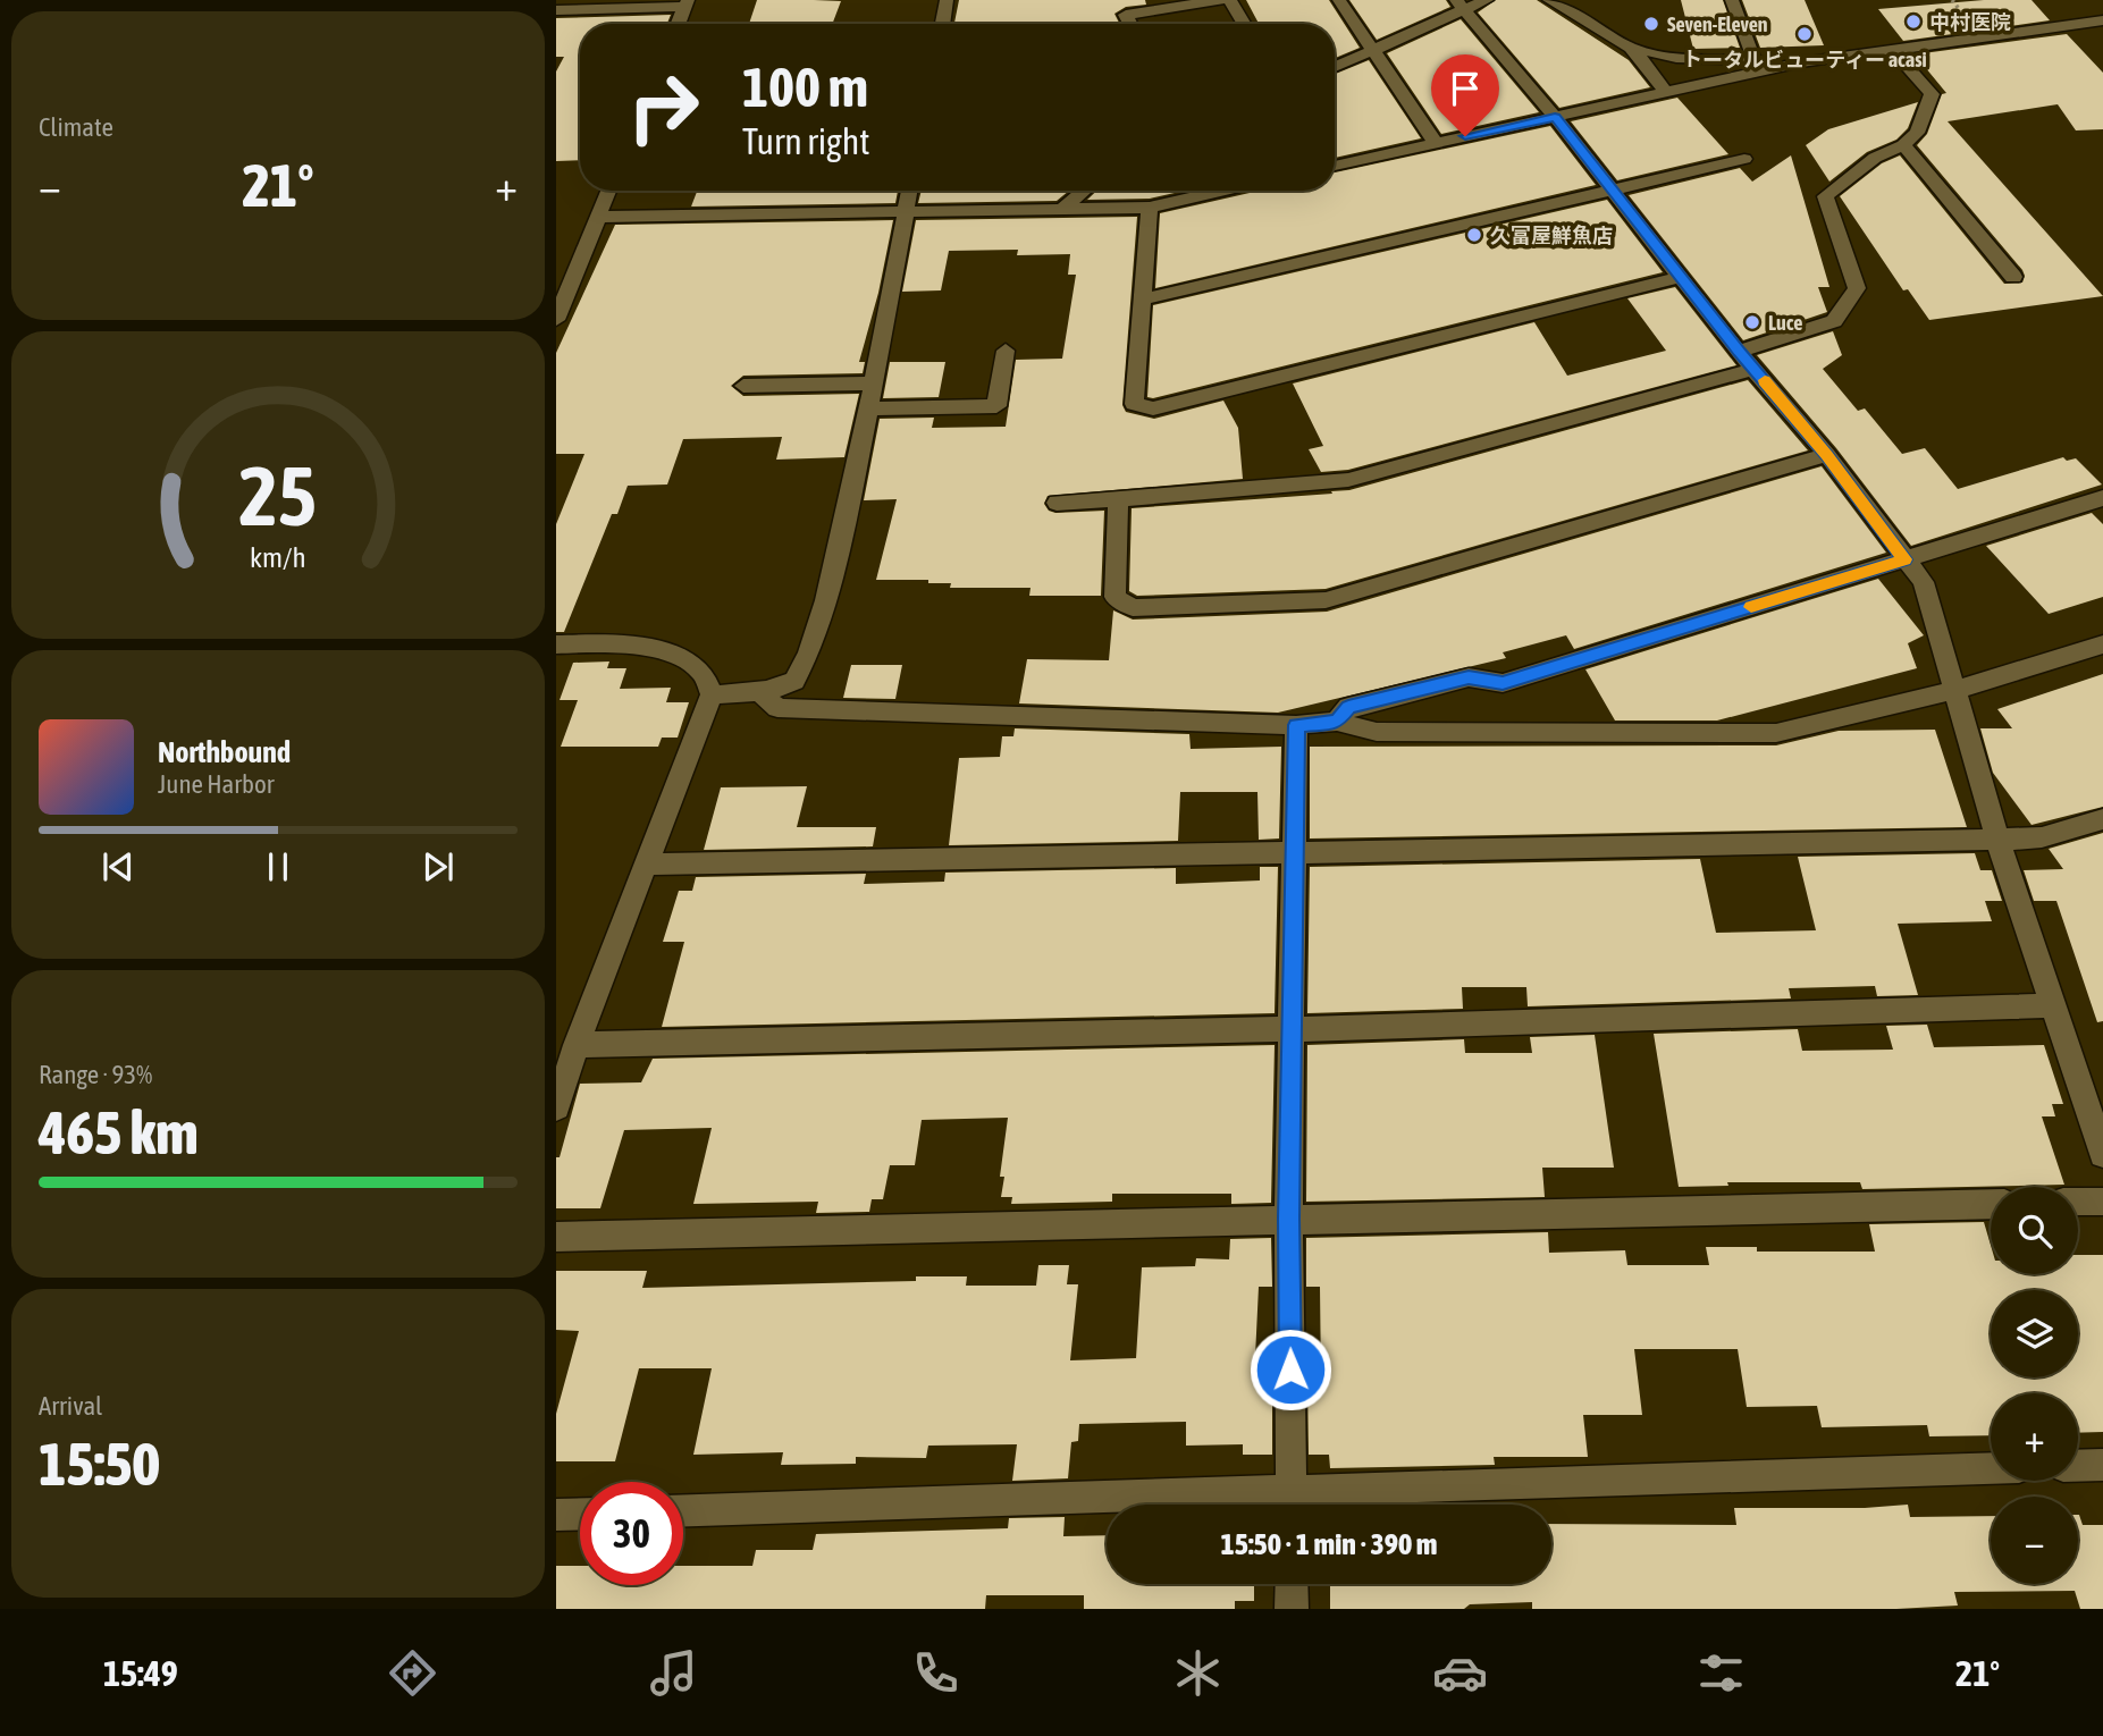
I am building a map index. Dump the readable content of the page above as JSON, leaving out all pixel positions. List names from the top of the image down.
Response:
{
  "places": [
    "中村医院",
    "Seven-Eleven",
    "トータルビューティー acasi",
    "久富屋鮮魚店",
    "Luce"
  ],
  "page": {
    "tile": [
      "Climate",
      ["Range · 93%", "465 km"],
      ["Arrival", "15:50"]
    ],
    "turn": ["100 m", "Turn right"],
    "heat": ["−", "21°", "+"],
    "song": ["Northbound", "June Harbor"],
    "map_buttons": ["+", "−"],
    "limit": "30",
    "trip": "15:50 · 1 min · 390 m",
    "tabs": ["15:49", "21°"],
    "gauge": ["25", "km/h"]
  }
}
